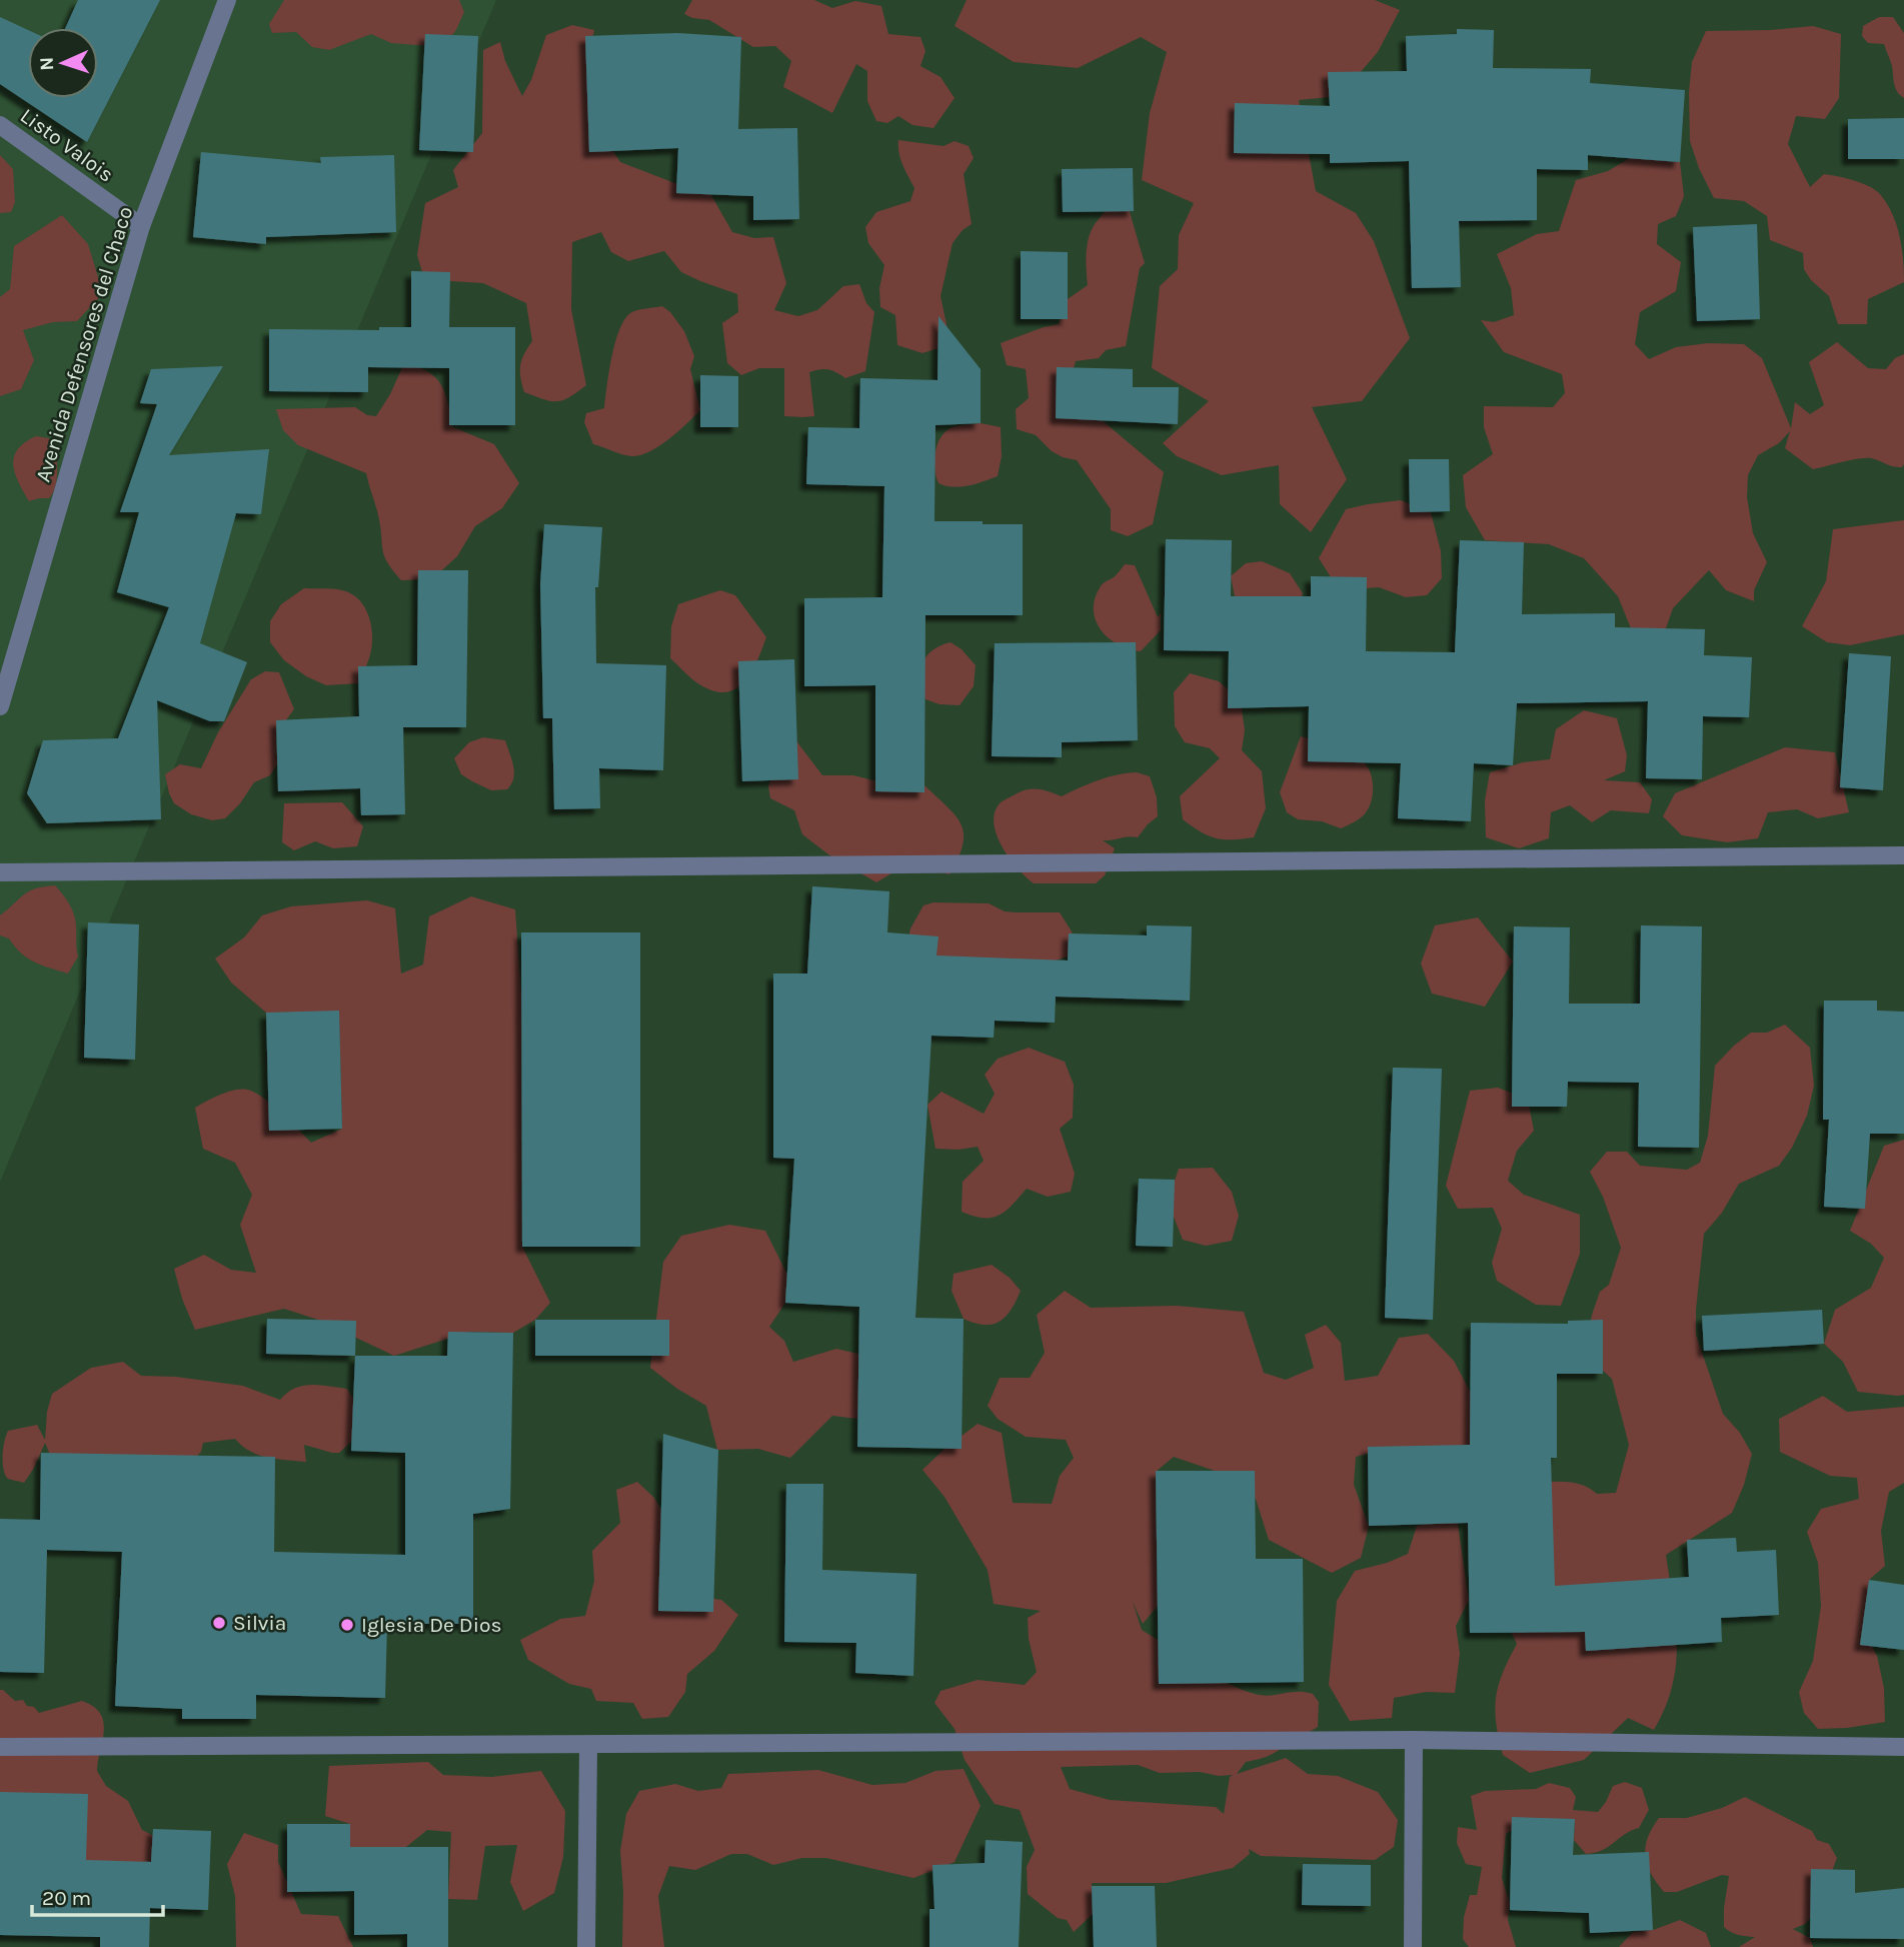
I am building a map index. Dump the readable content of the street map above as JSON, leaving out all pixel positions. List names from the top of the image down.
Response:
{
  "streets": {
    "street": ["Listo Valois", "Avenida Defensores del Chaco"]
  },
  "crossings": [
    ["Listo Valois", "Avenida Defensores del Chaco"]
  ],
  "places": ["Silvia", "Iglesia De Dios"],
  "scale_bar": "20 m",
  "north": "left"
}
